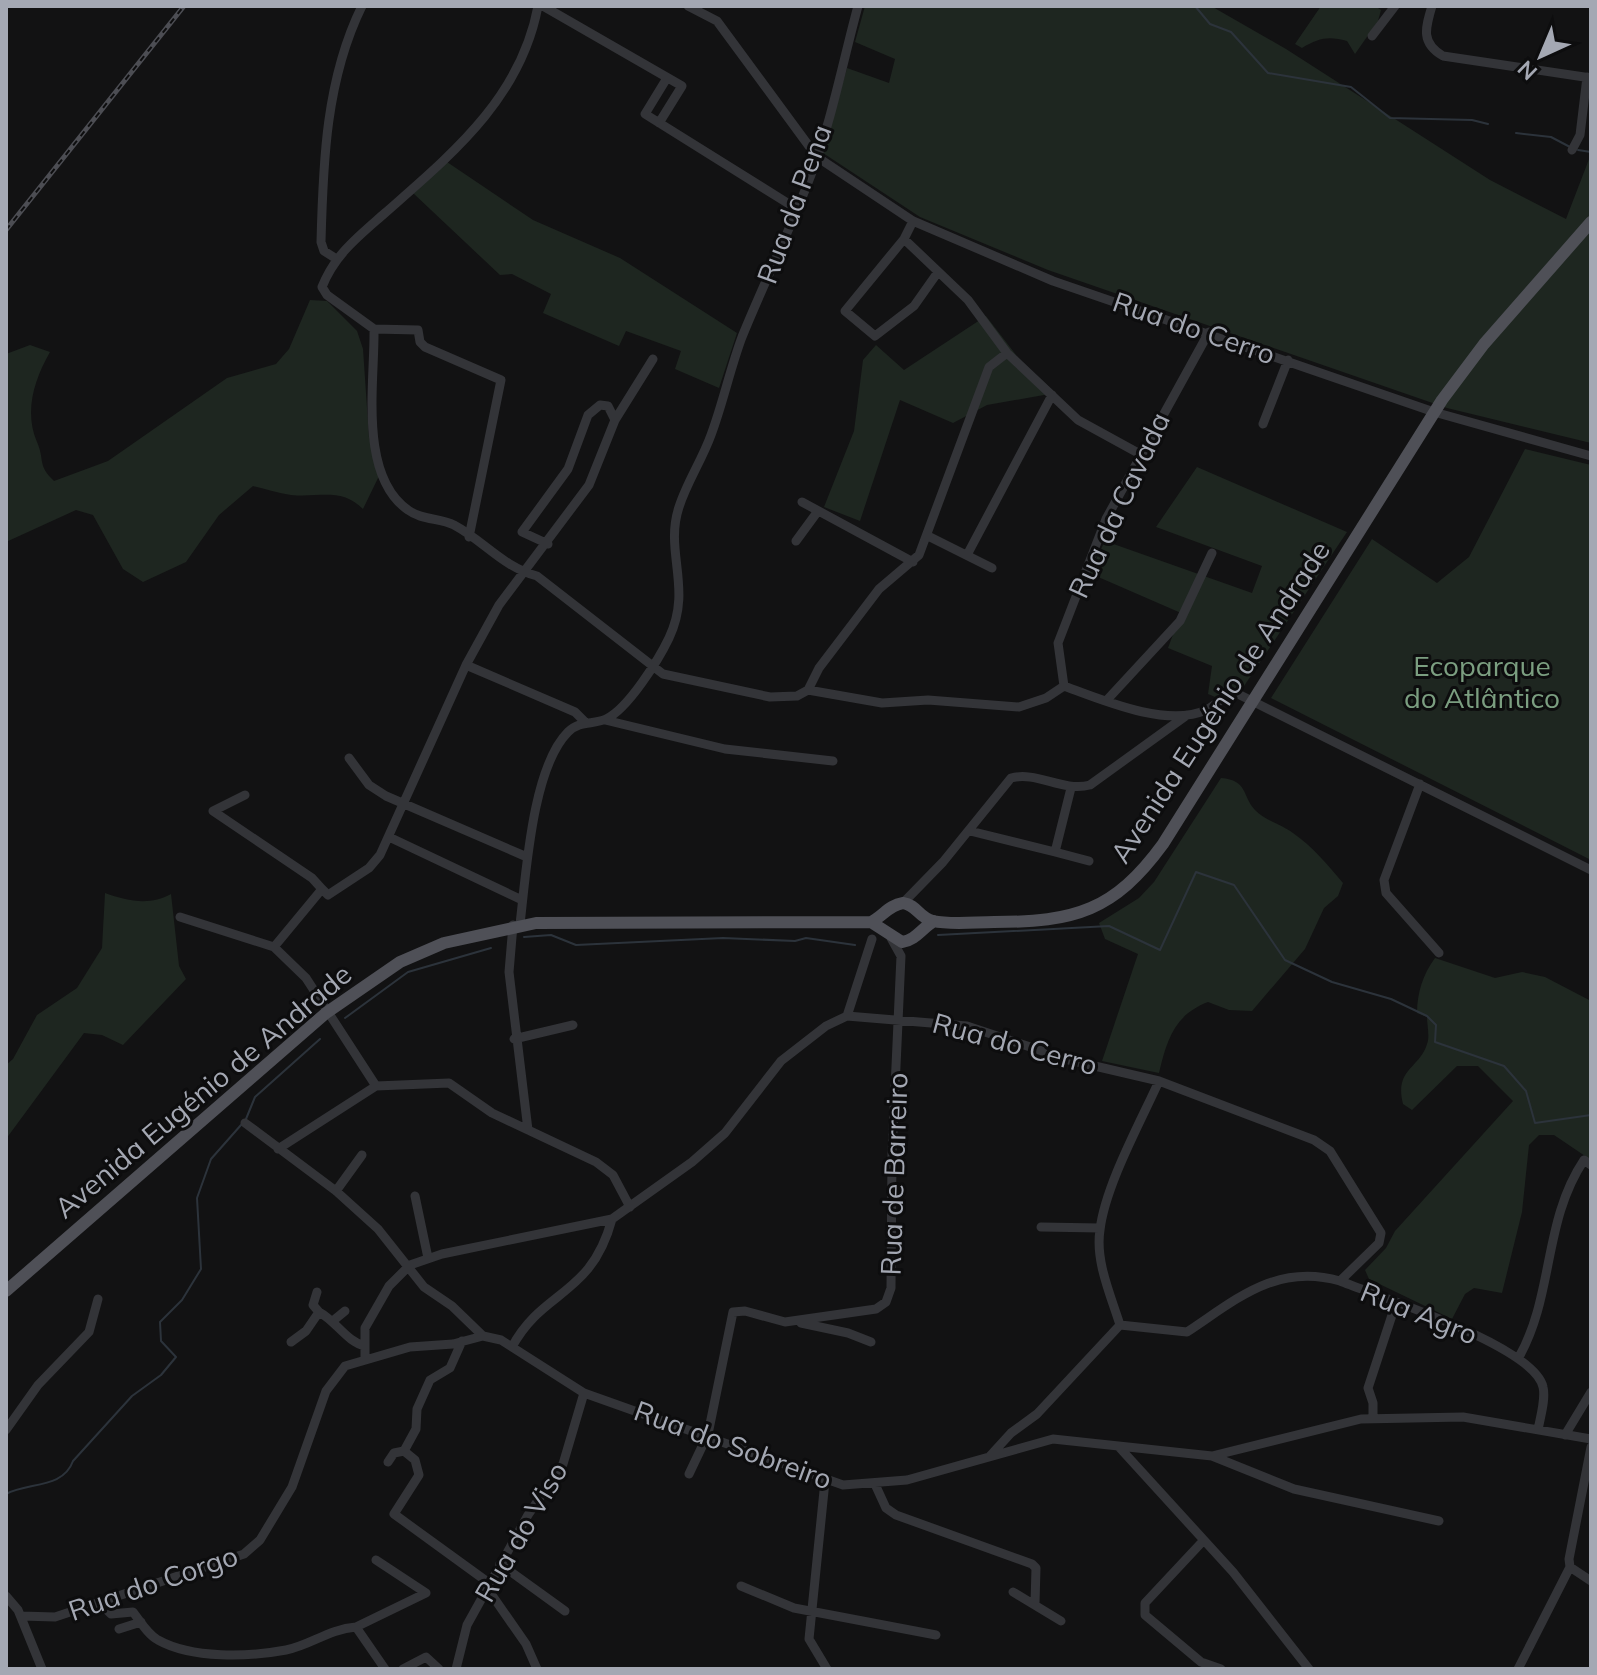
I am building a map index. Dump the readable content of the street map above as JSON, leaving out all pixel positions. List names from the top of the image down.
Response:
{
  "streets": {
    "main road": ["Avenida Eugénio de Andrade"],
    "street": [
      "Rua da Pena",
      "Rua do Cerro",
      "Rua da Cavada",
      "Rua de Barreiro",
      "Rua Agro",
      "Rua do Sobreiro",
      "Rua do Viso",
      "Rua do Corgo"
    ]
  },
  "crossings": [
    ["Rua da Pena", "Rua do Cerro"],
    ["Rua do Cerro", "Rua da Cavada"],
    ["Rua do Cerro", "Avenida Eugénio de Andrade"],
    ["Rua do Cerro", "Rua de Barreiro"],
    ["Rua do Cerro", "Rua Agro"],
    ["Avenida Eugénio de Andrade", "Rua de Barreiro"],
    ["Rua de Barreiro", "Rua do Sobreiro"],
    ["Rua do Sobreiro", "Rua do Viso"]
  ],
  "parks": ["Ecoparque do Atlântico"],
  "north": "bottom left"
}
